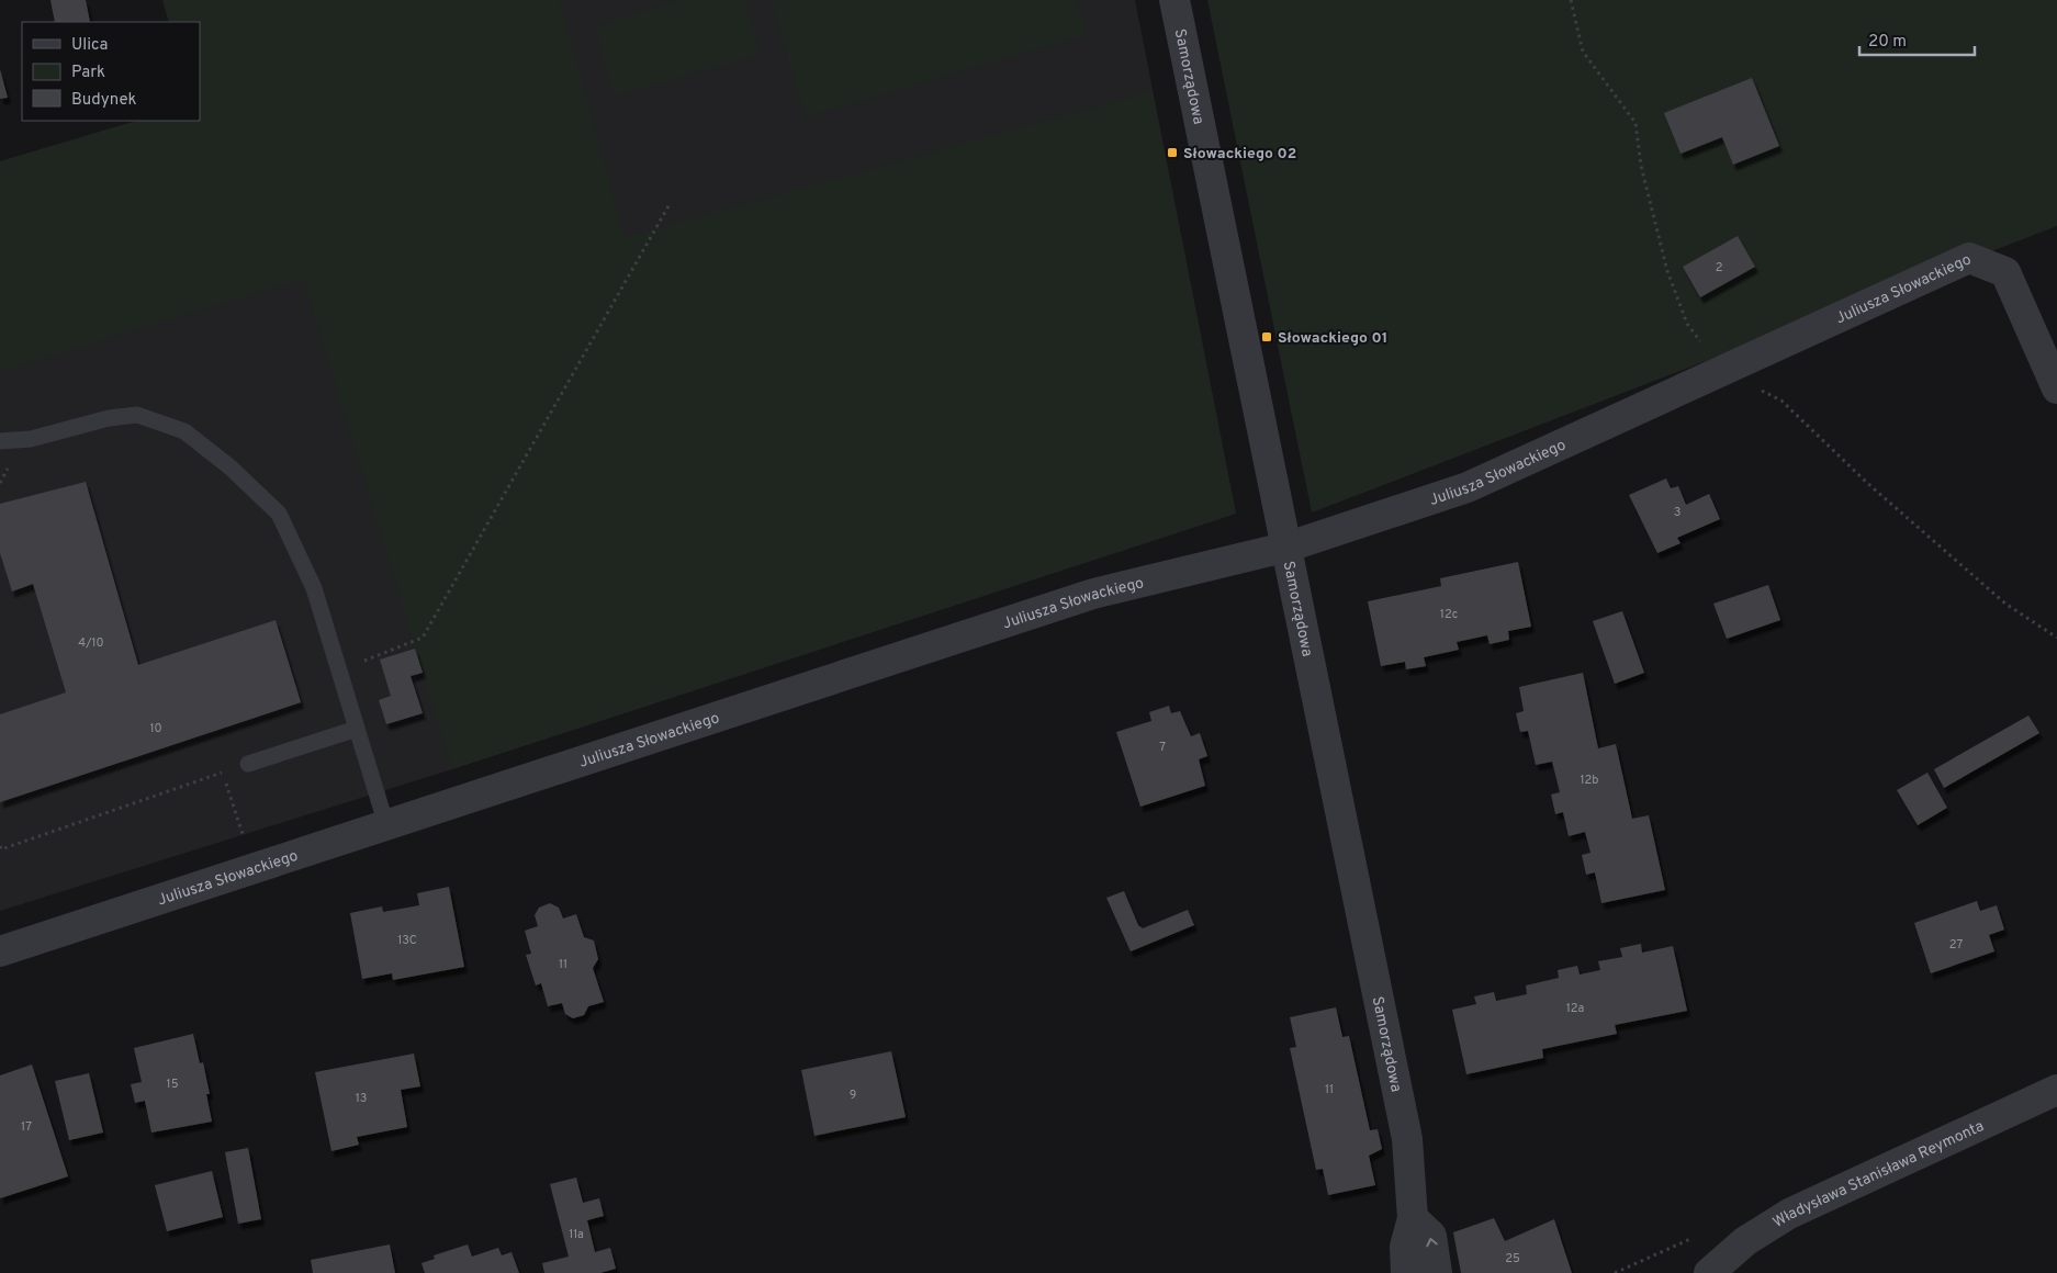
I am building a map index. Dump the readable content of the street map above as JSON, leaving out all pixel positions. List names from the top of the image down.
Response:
{
  "streets": {
    "street": ["Samorządowa", "Juliusza Słowackiego", "Władysława Stanisława Reymonta"]
  },
  "crossings": [
    ["Samorządowa", "Juliusza Słowackiego"]
  ],
  "places": {
    "transit": ["Słowackiego 02", "Słowackiego 01"]
  },
  "house_numbers": [
    "2",
    "3",
    "12c",
    "4/10",
    "10",
    "7",
    "12b",
    "13C",
    "27",
    "11",
    "12a",
    "15",
    "11",
    "9",
    "13",
    "17",
    "11a",
    "25"
  ],
  "legend": ["Ulica", "Park", "Budynek"],
  "scale_bar": "20 m"
}
